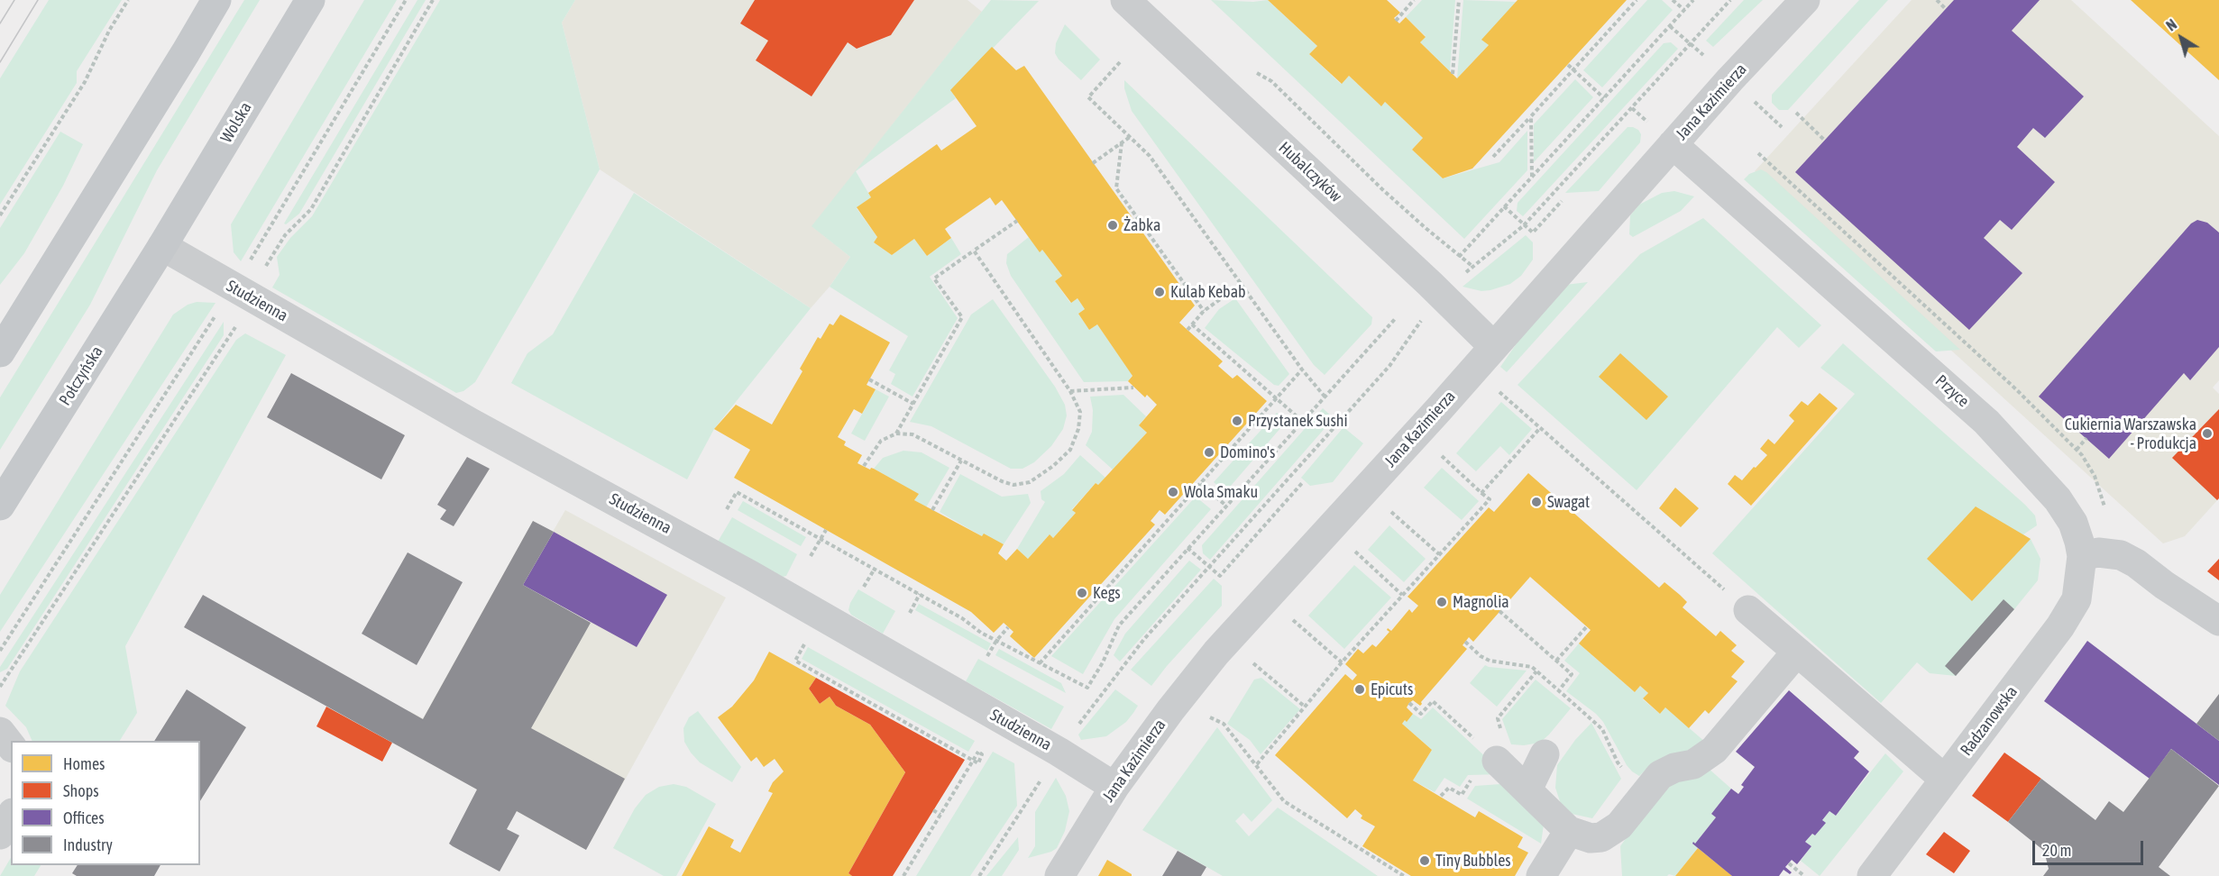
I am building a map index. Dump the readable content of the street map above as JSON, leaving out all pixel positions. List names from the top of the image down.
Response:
{
  "streets": {
    "main road": ["Wolska", "Połczyńska"],
    "street": [
      "Jana Kazimierza",
      "Hubalczyków",
      "Studzienna",
      "Przyce",
      "Radzanowska"
    ]
  },
  "crossings": [
    ["Jana Kazimierza", "Hubalczyków"],
    ["Jana Kazimierza", "Studzienna"],
    ["Jana Kazimierza", "Przyce"],
    ["Wolska", "Studzienna"],
    ["Wolska", "Połczyńska"],
    ["Studzienna", "Połczyńska"],
    ["Przyce", "Radzanowska"]
  ],
  "places": [
    "Żabka",
    "Kulab Kebab",
    "Przystanek Sushi",
    "Cukiernia Warszawska - Produkcja",
    "Domino's",
    "Wola Smaku",
    "Swagat",
    "Kegs",
    "Magnolia",
    "Epicuts",
    "Tiny Bubbles"
  ],
  "legend": [
    "Homes",
    "Shops",
    "Offices",
    "Industry"
  ],
  "scale_bar": "20 m",
  "north": "top left"
}
